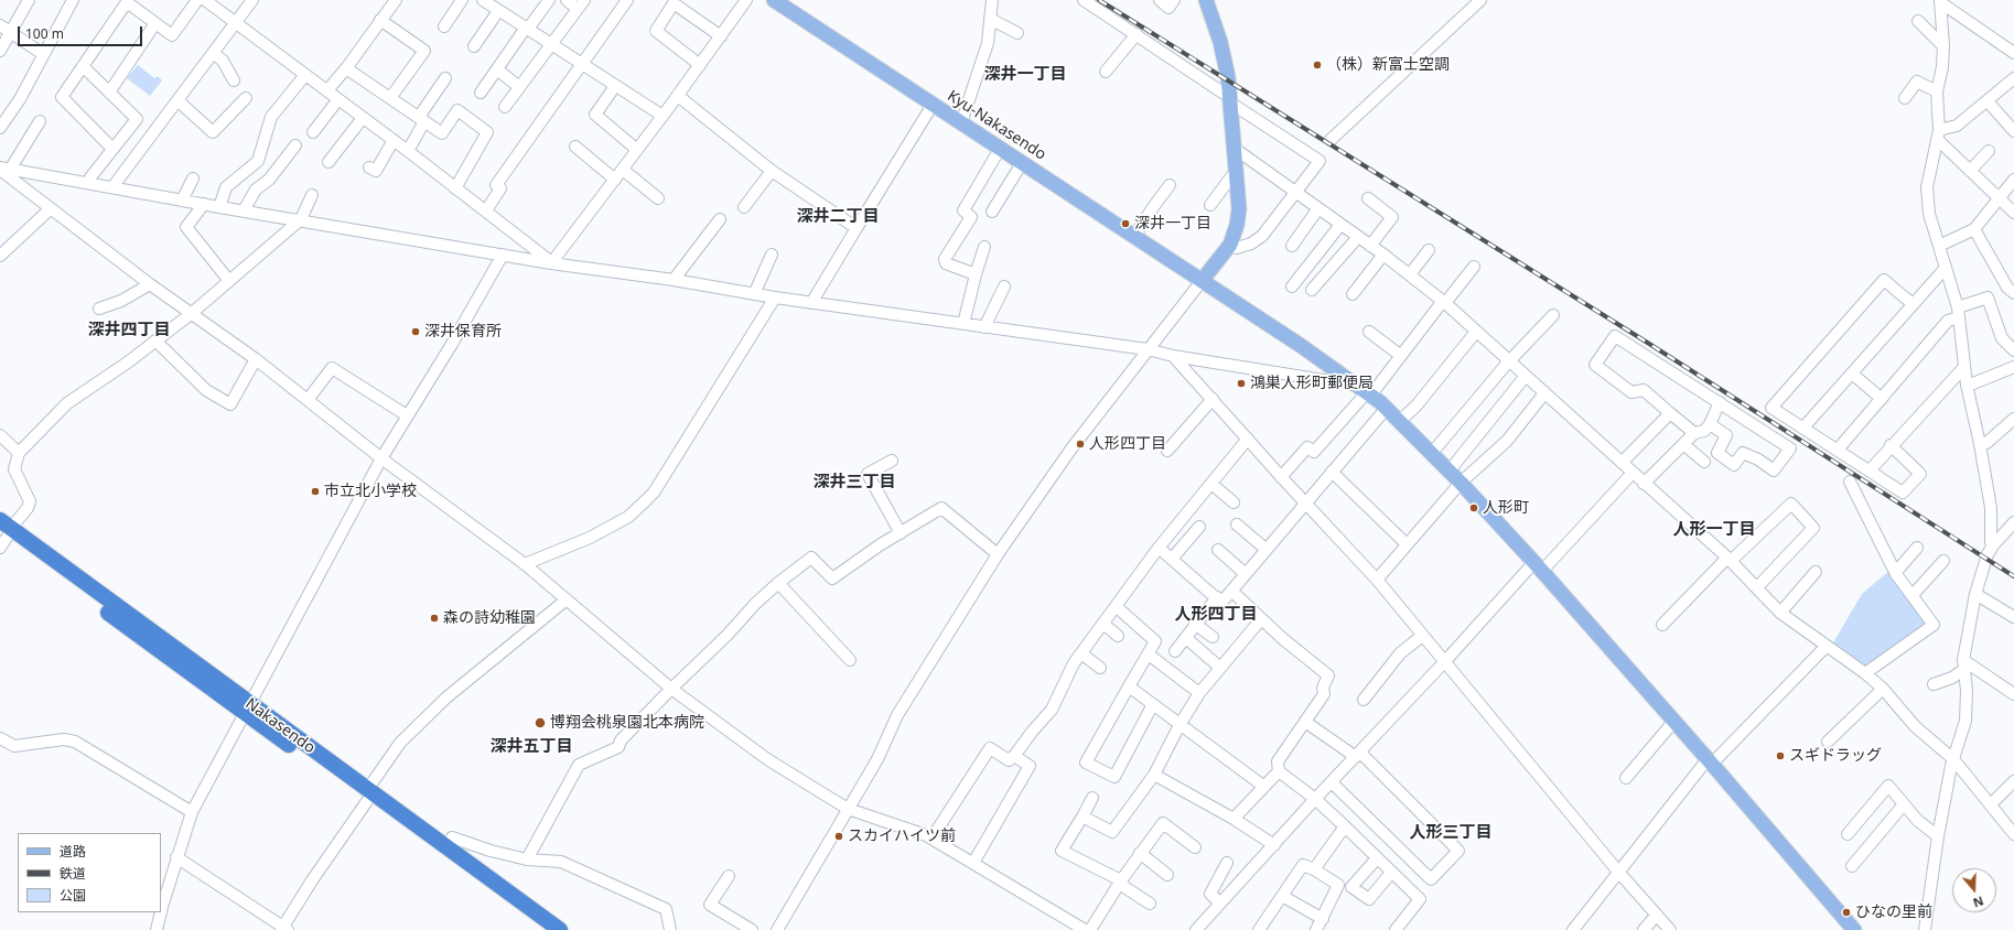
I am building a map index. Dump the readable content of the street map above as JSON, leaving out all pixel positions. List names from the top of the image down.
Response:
{
  "streets": {
    "highway": ["Nakasendo"],
    "main road": ["Kyu-Nakasendo"]
  },
  "districts": [
    "深井一丁目",
    "深井二丁目",
    "深井四丁目",
    "深井三丁目",
    "人形一丁目",
    "人形四丁目",
    "深井五丁目",
    "人形三丁目"
  ],
  "places": [
    "（株）新富士空調",
    "深井一丁目",
    "深井保育所",
    "鴻巣人形町郵便局",
    "人形四丁目",
    "市立北小学校",
    "人形町",
    "森の詩幼稚園",
    "博翔会桃泉園北本病院",
    "スギドラッグ",
    "スカイハイツ前",
    "ひなの里前"
  ],
  "legend": ["道路", "鉄道", "公園"],
  "scale_bar": "100 m",
  "north": "bottom"
}
